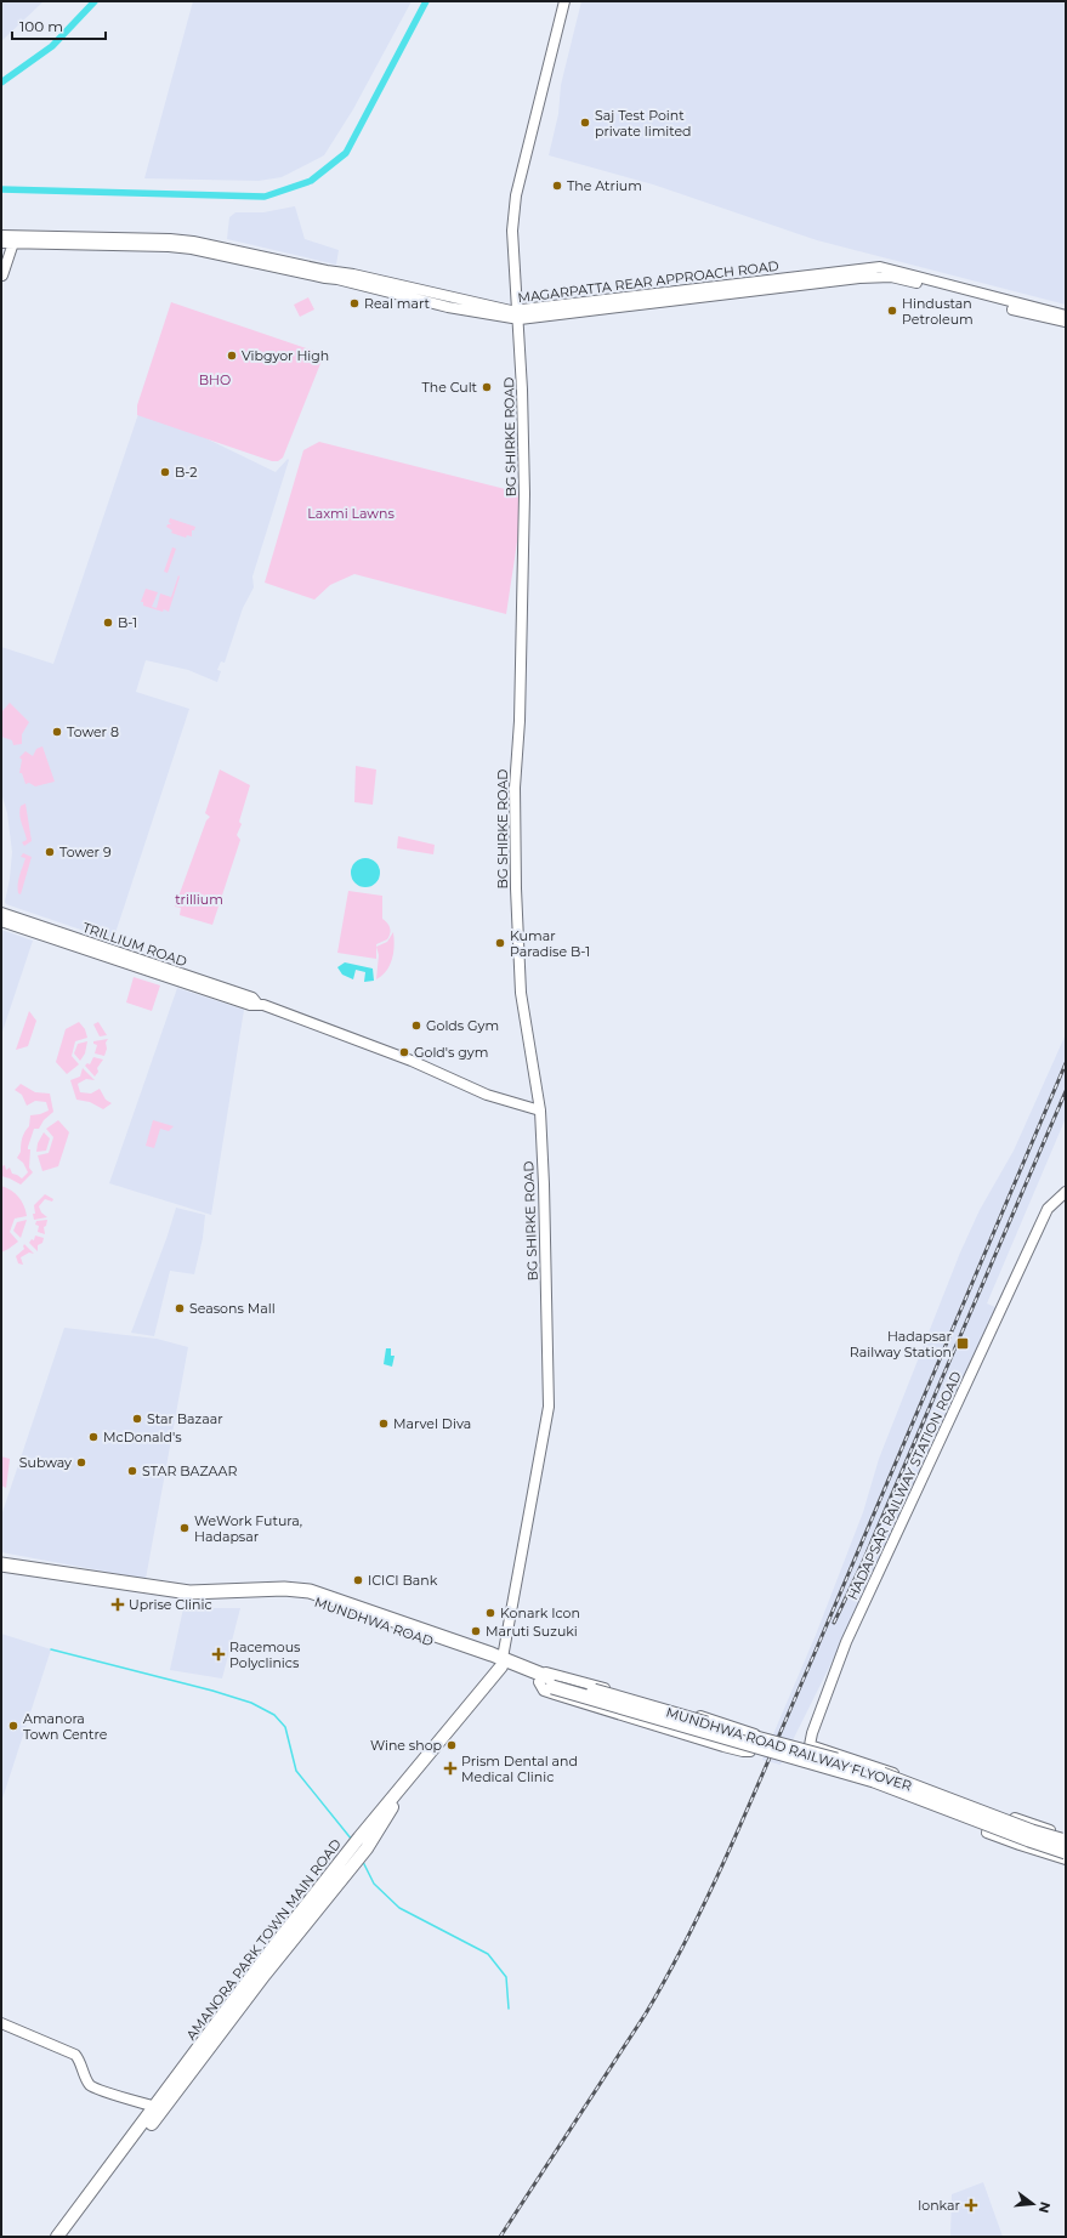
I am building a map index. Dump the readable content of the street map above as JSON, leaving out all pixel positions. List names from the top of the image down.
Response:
{
  "streets": {
    "highway": ["MUNDHWA ROAD", "MUNDHWA ROAD RAILWAY FLYOVER"],
    "main road": ["AMANORA PARK TOWN MAIN ROAD"],
    "street": [
      "MAGARPATTA REAR APPROACH ROAD",
      "BG SHIRKE ROAD",
      "TRILLIUM ROAD",
      "HADAPSAR RAILWAY STATION ROAD"
    ]
  },
  "crossings": [
    ["MAGARPATTA REAR APPROACH ROAD", "BG SHIRKE ROAD"],
    ["BG SHIRKE ROAD", "MUNDHWA ROAD"],
    ["BG SHIRKE ROAD", "AMANORA PARK TOWN MAIN ROAD"],
    ["MUNDHWA ROAD", "MUNDHWA ROAD RAILWAY FLYOVER"],
    ["MUNDHWA ROAD", "AMANORA PARK TOWN MAIN ROAD"]
  ],
  "parks": ["BHO", "Laxmi Lawns", "trillium"],
  "places": {
    "other": [
      "Saj Test Point private limited",
      "The Atrium",
      "Real mart",
      "Hindustan Petroleum",
      "Vibgyor High",
      "The Cult",
      "B-2",
      "B-1",
      "Tower 8",
      "Tower 9",
      "Kumar Paradise B-1",
      "Golds Gym",
      "Gold's gym",
      "Seasons Mall",
      "Star Bazaar",
      "Marvel Diva",
      "McDonald's",
      "Subway",
      "STAR BAZAAR",
      "WeWork Futura, Hadapsar",
      "ICICI Bank",
      "Konark Icon",
      "Maruti Suzuki",
      "Amanora Town Centre",
      "Wine shop"
    ],
    "transit": ["Hadapsar Railway Station"],
    "health": [
      "Uprise Clinic",
      "Racemous Polyclinics",
      "Prism Dental and Medical Clinic",
      "lonkar"
    ]
  },
  "scale_bar": "100 m",
  "north": "right"
}
